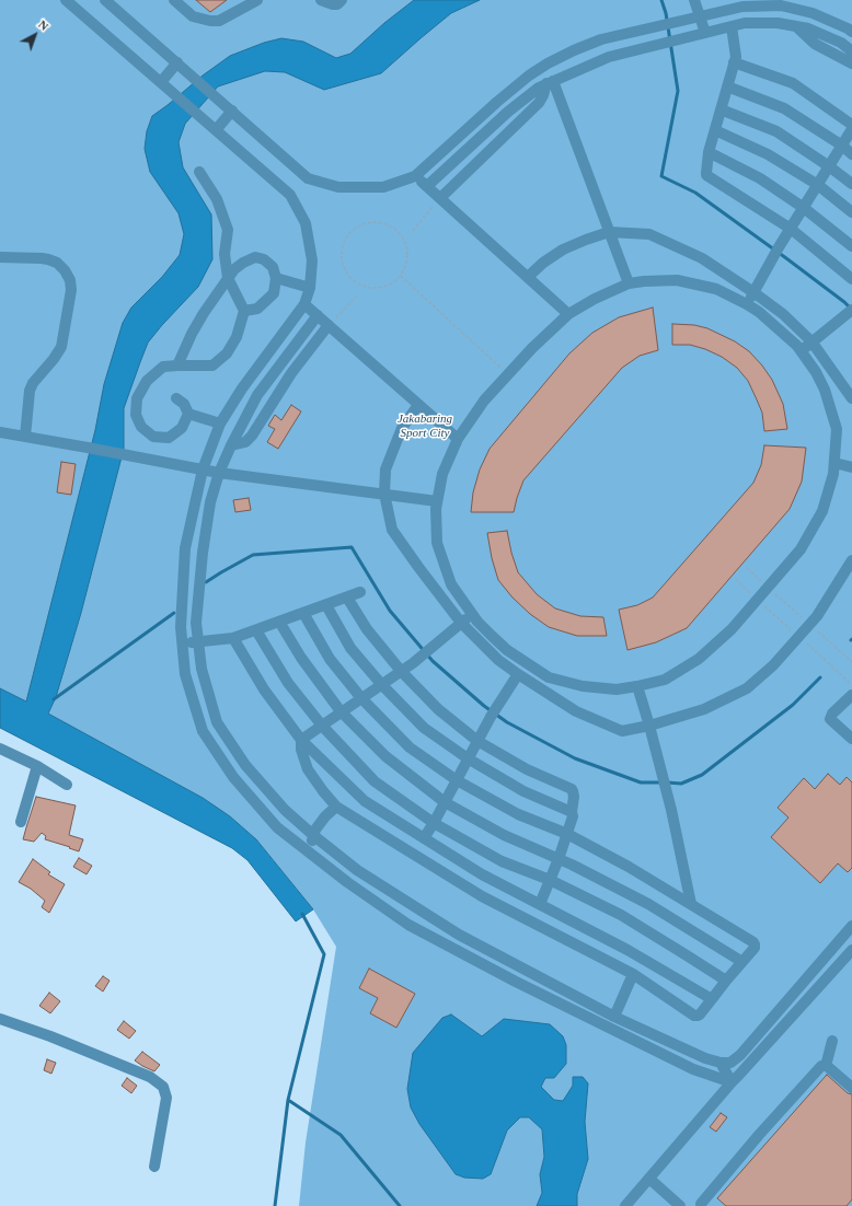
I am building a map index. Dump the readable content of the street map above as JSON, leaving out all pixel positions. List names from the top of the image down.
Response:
{
  "parks": ["Jakabaring Sport City"],
  "north": "top right"
}
